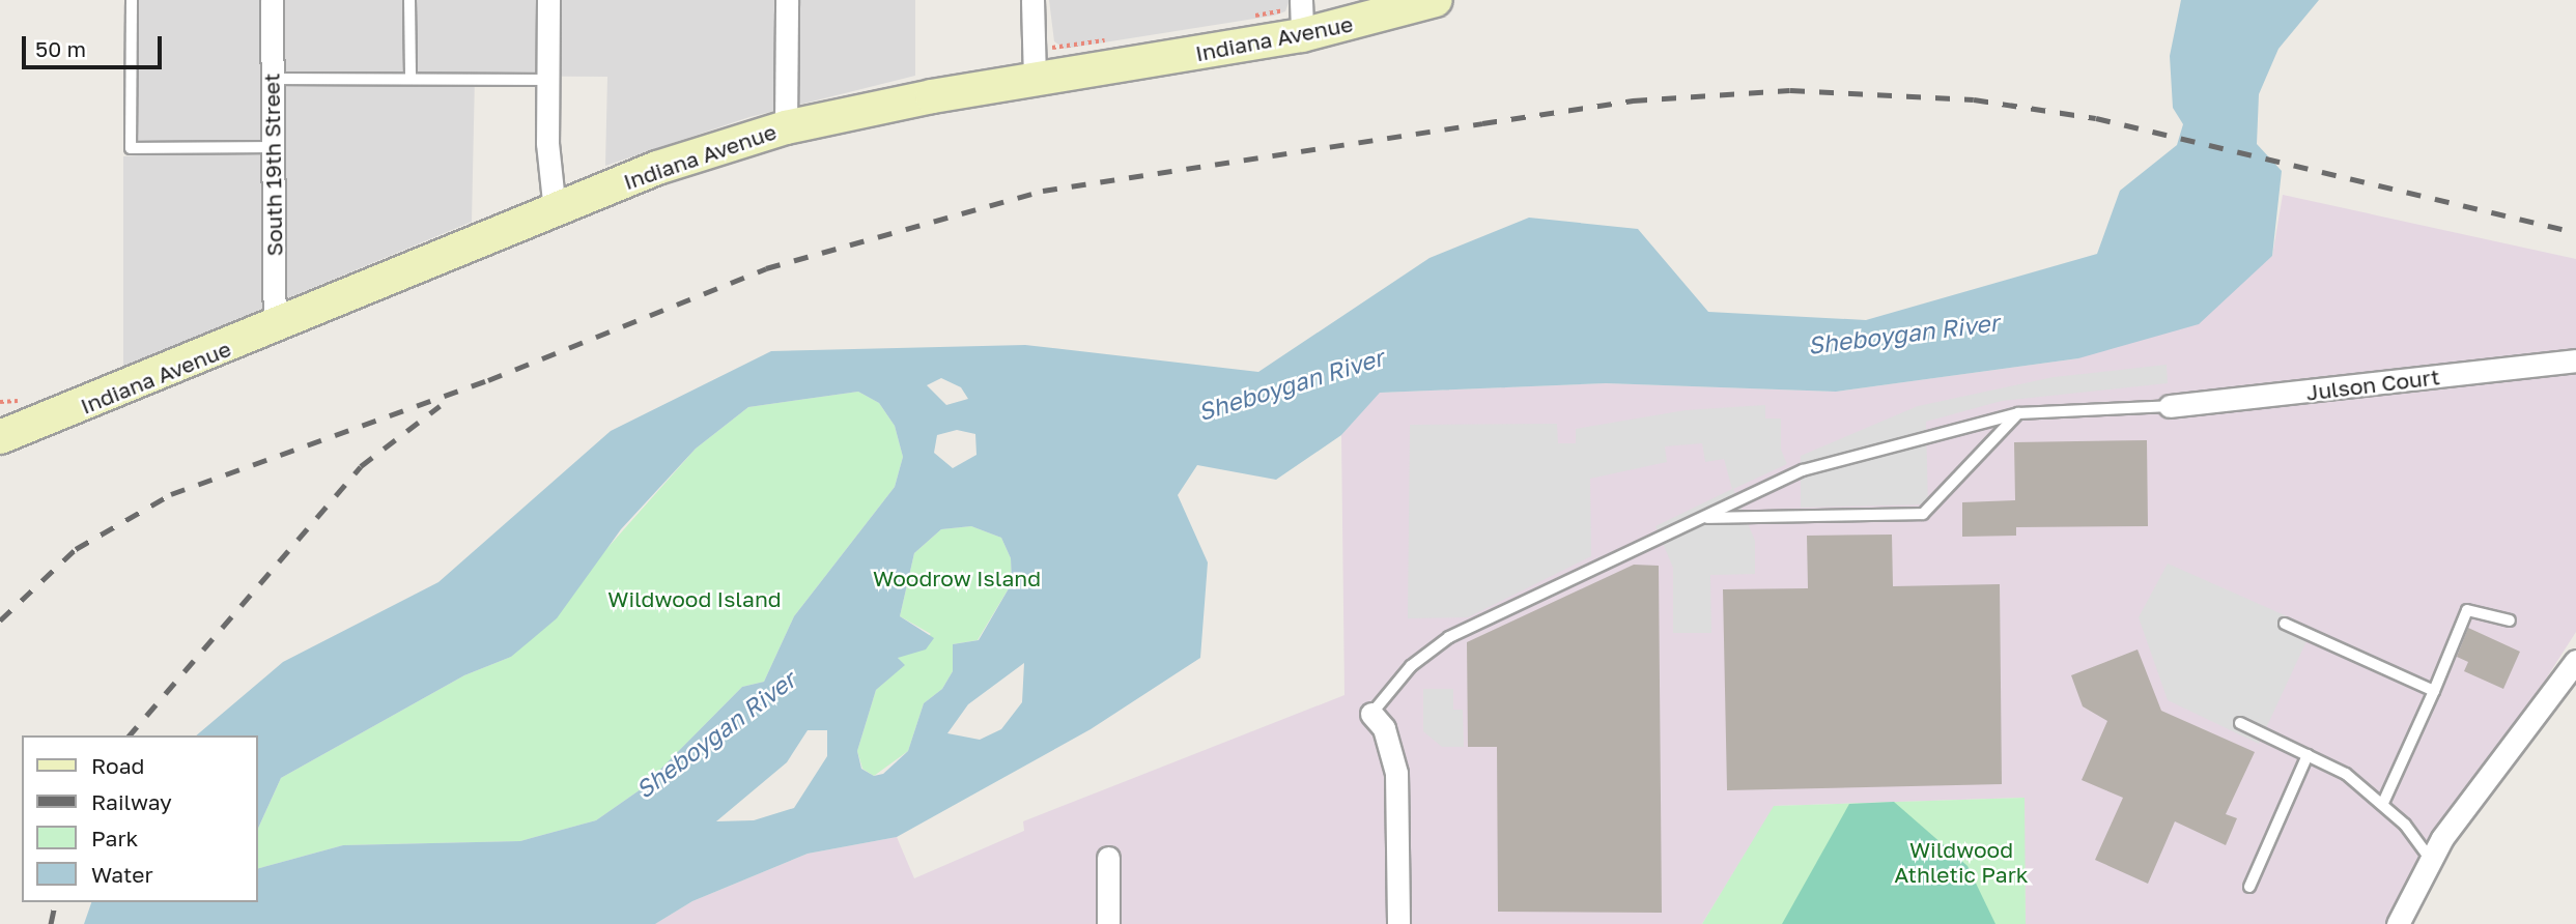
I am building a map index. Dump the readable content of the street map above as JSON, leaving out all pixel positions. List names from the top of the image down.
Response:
{
  "streets": {
    "main road": ["Indiana Avenue"],
    "street": ["South 19th Street", "Julson Court"]
  },
  "crossings": [
    ["Indiana Avenue", "South 19th Street"]
  ],
  "water": ["Sheboygan River"],
  "parks": ["Woodrow Island", "Wildwood Island", "Wildwood Athletic Park"],
  "legend": [
    "Road",
    "Railway",
    "Park",
    "Water"
  ],
  "scale_bar": "50 m"
}
